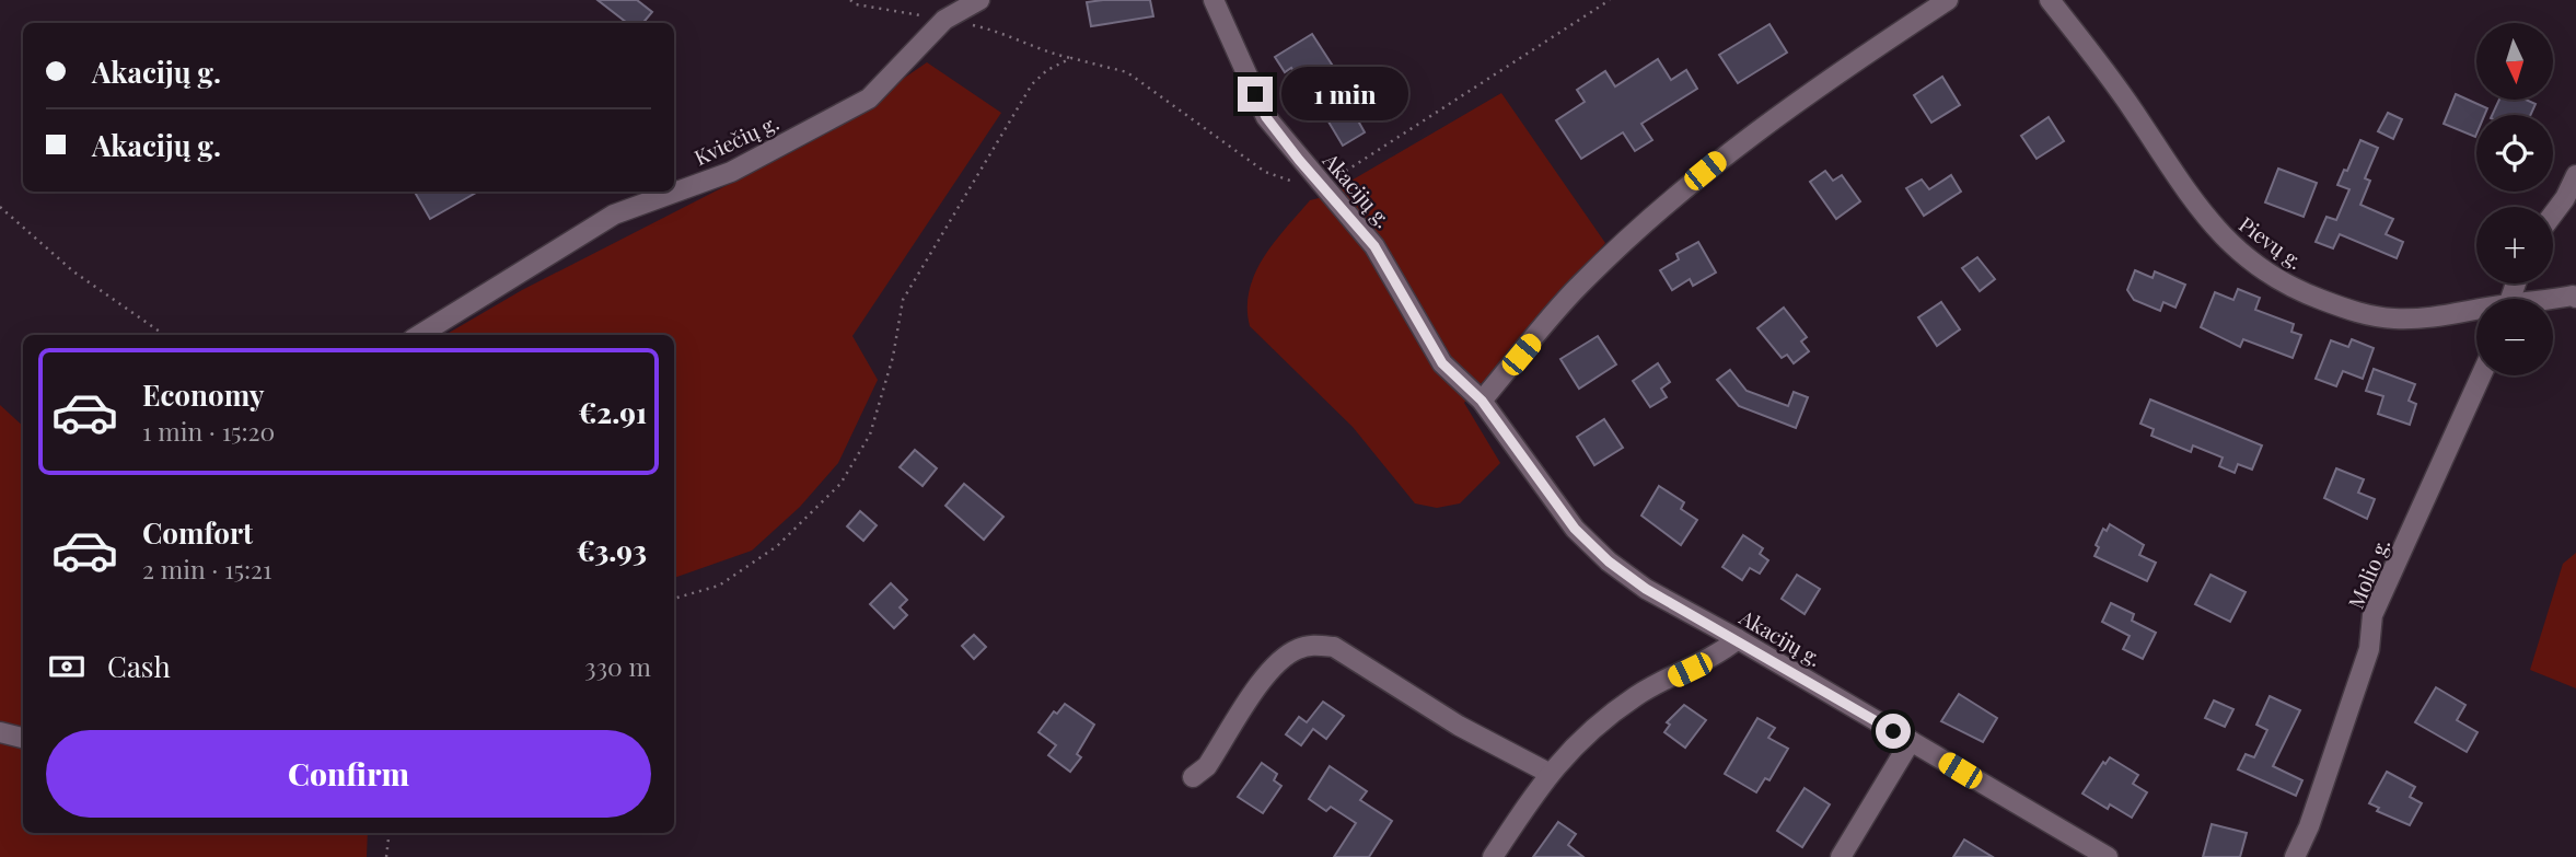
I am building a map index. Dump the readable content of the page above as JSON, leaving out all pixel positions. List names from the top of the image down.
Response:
{
  "streets": {
    "street": [
      "Kviečių g.",
      "Akacijų g.",
      "Pievų g.",
      "Molio g."
    ]
  },
  "north": "bottom",
  "page": {
    "map_buttons": ["+", "−"],
    "banner": ["Akacijų g.", "Akacijų g."],
    "bubble": "1 min",
    "list": [
      {
        "name": "Economy",
        "note": "1 min · 15:20",
        "value": "€2.91"
      },
      {
        "name": "Comfort",
        "note": "2 min · 15:21",
        "value": "€3.93"
      }
    ],
    "pay": ["Cash", "330 m"],
    "buttons": "Confirm"
  }
}
